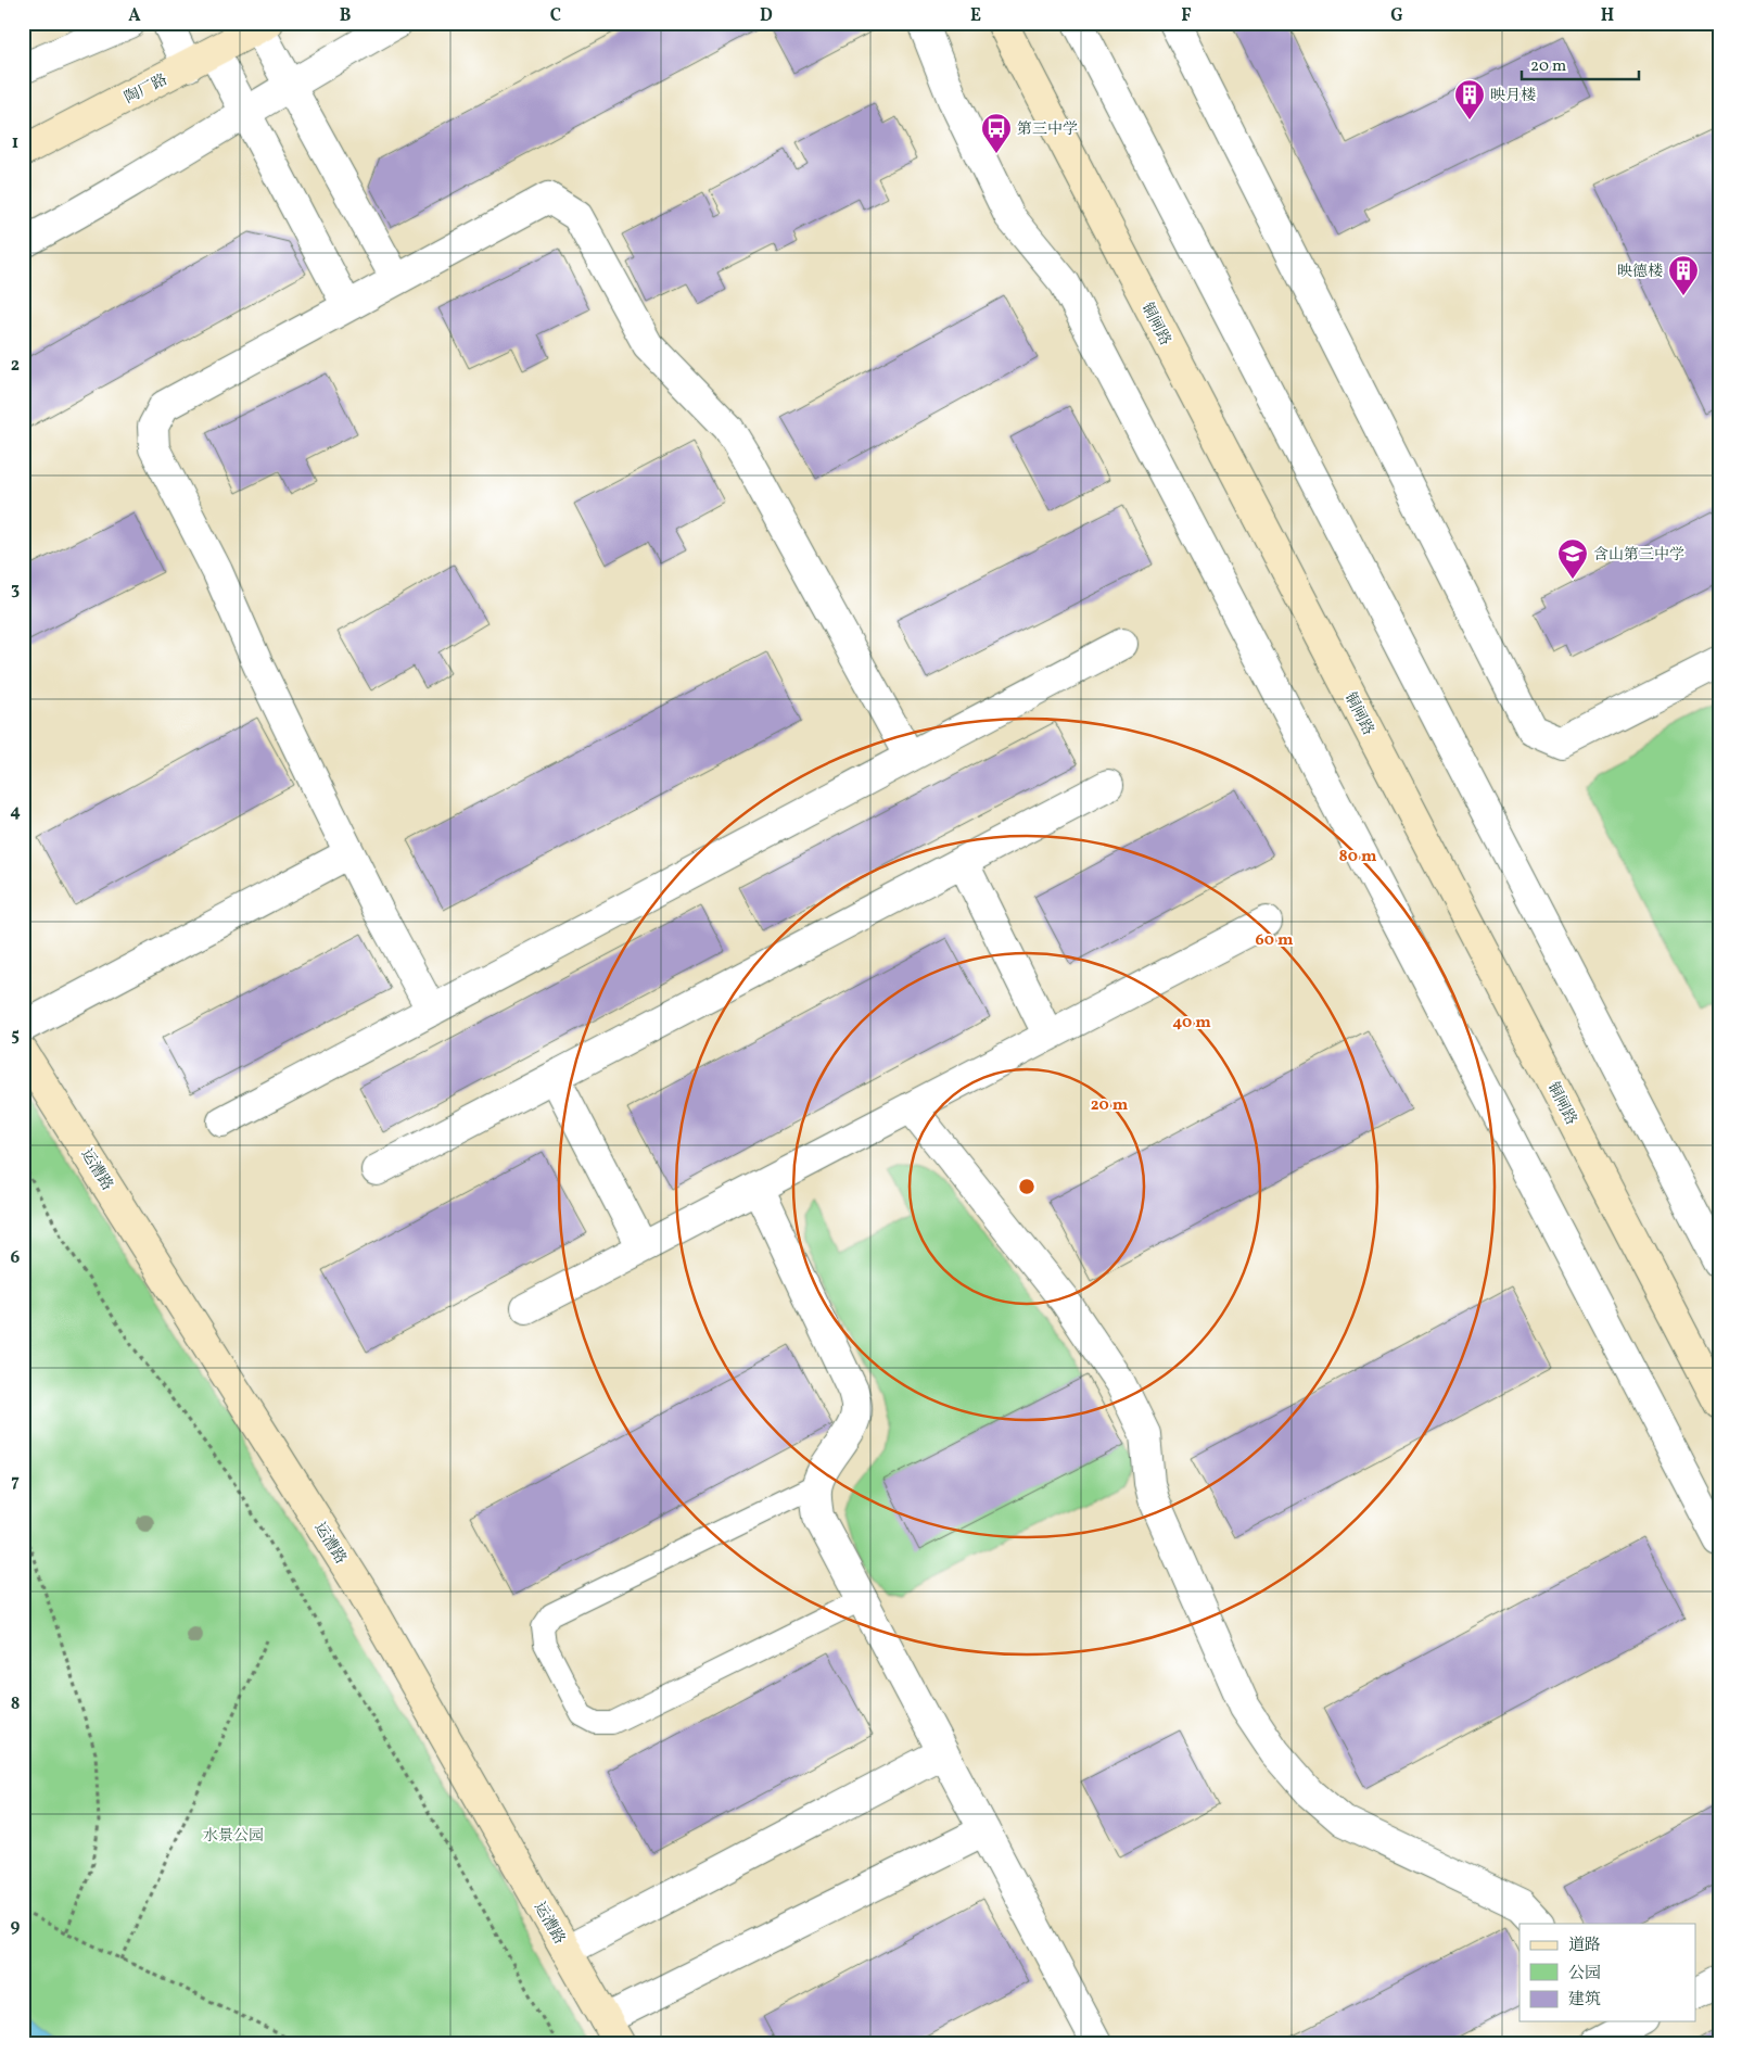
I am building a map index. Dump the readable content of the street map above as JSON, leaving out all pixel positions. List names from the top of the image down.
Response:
{
  "streets": {
    "main road": ["陶厂路", "铜闸路", "运漕路"]
  },
  "parks": ["水景公园"],
  "places": {
    "building": ["映月楼", "映德楼"],
    "bus stop": ["第三中学"],
    "school or university": ["含山第三中学"]
  },
  "legend": ["道路", "公园", "建筑"],
  "scale_bar": "20 m",
  "grid": {
    "columns": [
      "A",
      "B",
      "C",
      "D",
      "E",
      "F",
      "G",
      "H"
    ],
    "rows": [
      "1",
      "2",
      "3",
      "4",
      "5",
      "6",
      "7",
      "8",
      "9"
    ]
  },
  "rings": [
    "80 m",
    "60 m",
    "40 m",
    "20 m"
  ]
}
